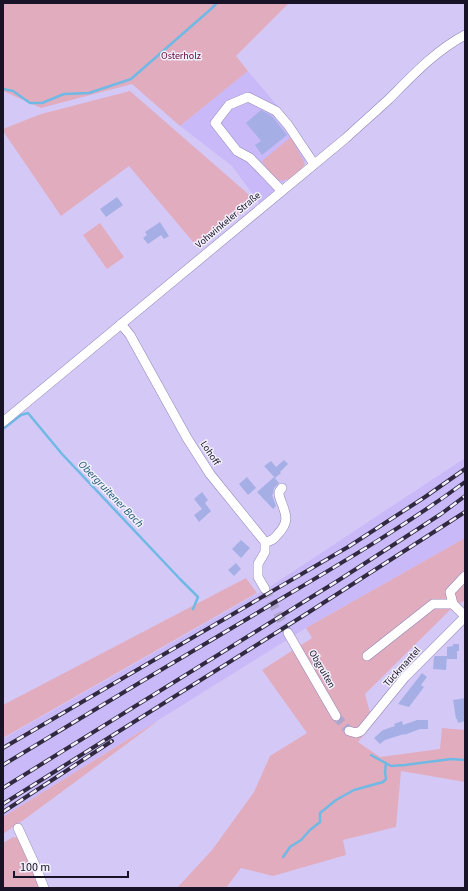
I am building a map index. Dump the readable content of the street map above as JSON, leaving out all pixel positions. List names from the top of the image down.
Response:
{
  "streets": {
    "street": [
      "Vohwinkeler Straße",
      "Lohoff",
      "Tückmantel",
      "Obgruiten"
    ]
  },
  "crossings": [
    ["Vohwinkeler Straße", "Lohoff"]
  ],
  "water": ["Obergruitener Bach"],
  "parks": ["Osterholz"],
  "scale_bar": "100 m"
}
